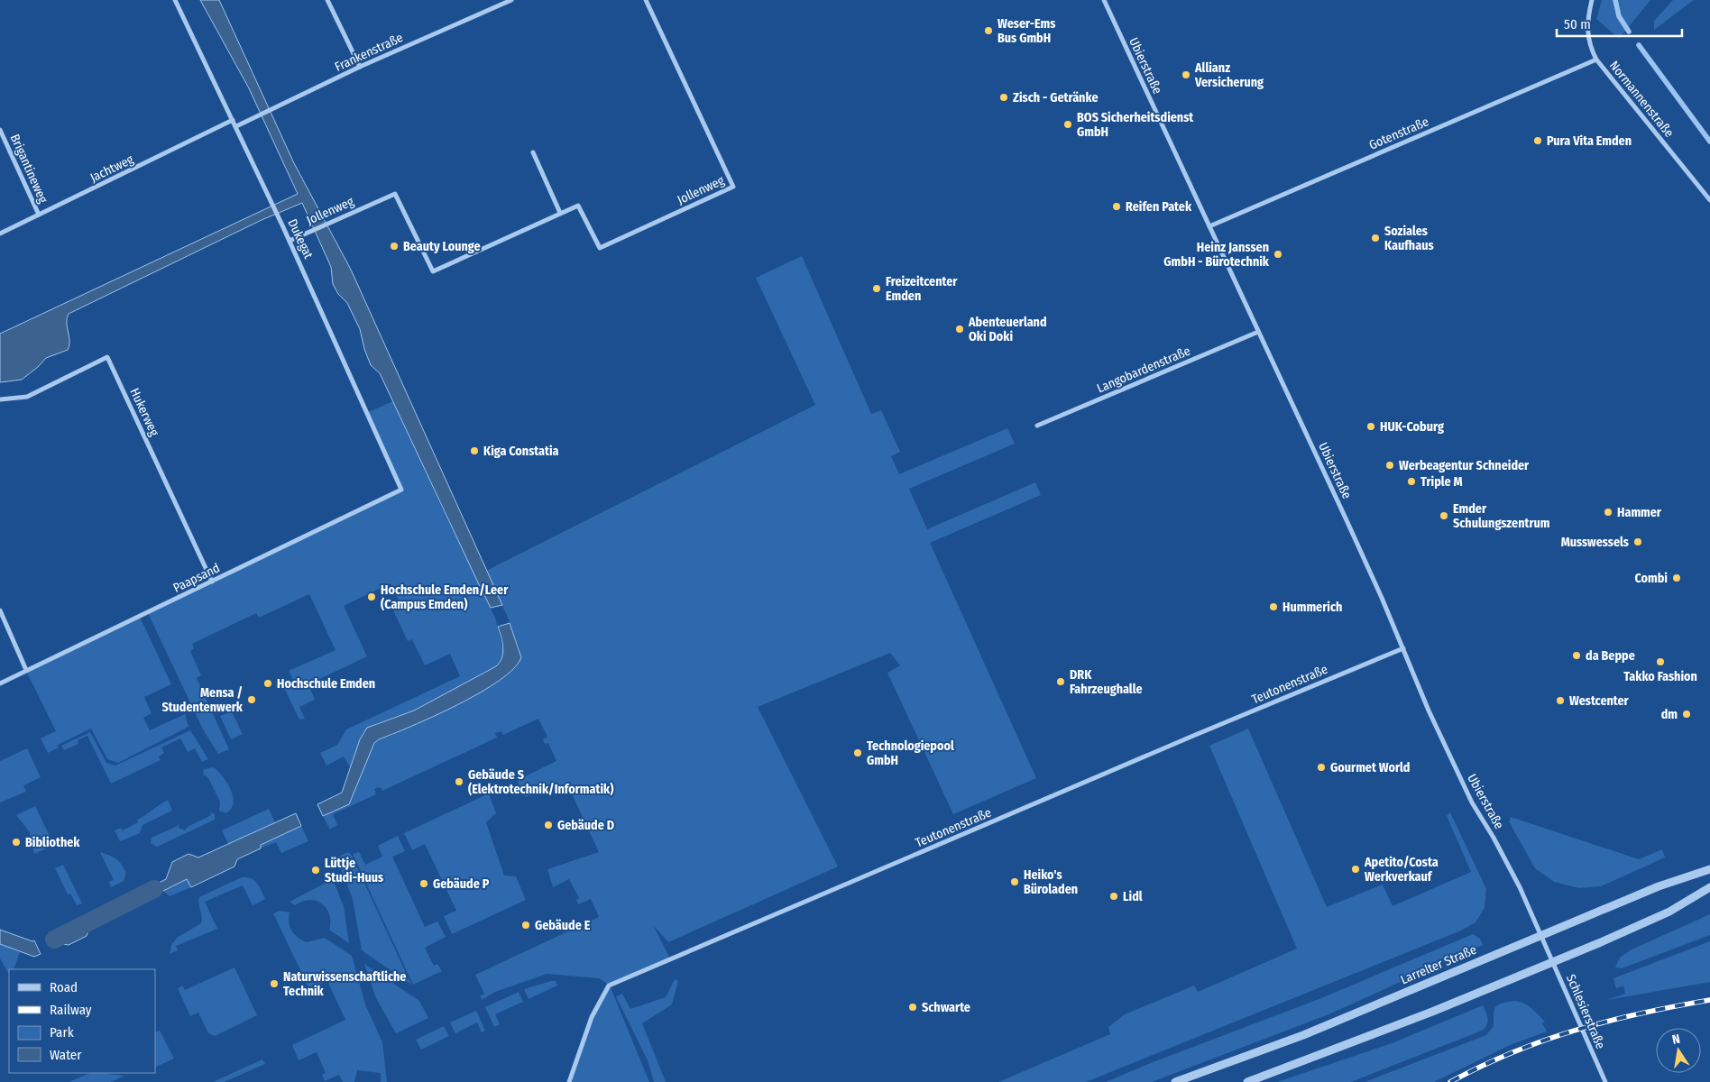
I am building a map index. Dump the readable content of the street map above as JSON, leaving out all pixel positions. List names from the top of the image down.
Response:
{
  "streets": {
    "street": [
      "Frankenstraße",
      "Ubierstraße",
      "Normannenstraße",
      "Gotenstraße",
      "Brigantineweg",
      "Jachtweg",
      "Jollenweg",
      "Dukegat",
      "Langobardenstraße",
      "Hukerweg",
      "Paapsand",
      "Teutonenstraße",
      "Larrelter Straße",
      "Schlesierstraße"
    ]
  },
  "crossings": [
    ["Frankenstraße", "Dukegat"],
    ["Ubierstraße", "Gotenstraße"],
    ["Ubierstraße", "Langobardenstraße"],
    ["Ubierstraße", "Teutonenstraße"],
    ["Ubierstraße", "Larrelter Straße"],
    ["Ubierstraße", "Schlesierstraße"],
    ["Normannenstraße", "Gotenstraße"],
    ["Brigantineweg", "Jachtweg"],
    ["Jachtweg", "Dukegat"],
    ["Jollenweg", "Dukegat"],
    ["Dukegat", "Paapsand"],
    ["Hukerweg", "Paapsand"]
  ],
  "places": [
    "Weser-Ems Bus GmbH",
    "Allianz Versicherung",
    "Zisch - Getränke",
    "BOS Sicherheitsdienst GmbH",
    "Pura Vita Emden",
    "Reifen Patek",
    "Soziales Kaufhaus",
    "Beauty Lounge",
    "Heinz Janssen GmbH - Bürotechnik",
    "Freizeitcenter Emden",
    "Abenteuerland Oki Doki",
    "HUK-Coburg",
    "Kiga Constatia",
    "Werbeagentur Schneider",
    "Triple M",
    "Hammer",
    "Emder Schulungszentrum",
    "Musswessels",
    "Combi",
    "Hochschule Emden/Leer (Campus Emden)",
    "Hummerich",
    "da Beppe",
    "Takko Fashion",
    "DRK Fahrzeughalle",
    "Hochschule Emden",
    "Mensa / Studentenwerk",
    "Westcenter",
    "dm",
    "Technologiepool GmbH",
    "Gourmet World",
    "Gebäude S (Elektrotechnik/Informatik)",
    "Gebäude D",
    "Bibliothek",
    "Apetito/Costa Werkverkauf",
    "Lüttje Studi-Huus",
    "Heiko's Büroladen",
    "Gebäude P",
    "Lidl",
    "Gebäude E",
    "Naturwissenschaftliche Technik",
    "Schwarte"
  ],
  "legend": [
    "Road",
    "Railway",
    "Park",
    "Water"
  ],
  "scale_bar": "50 m",
  "north": "top"
}
